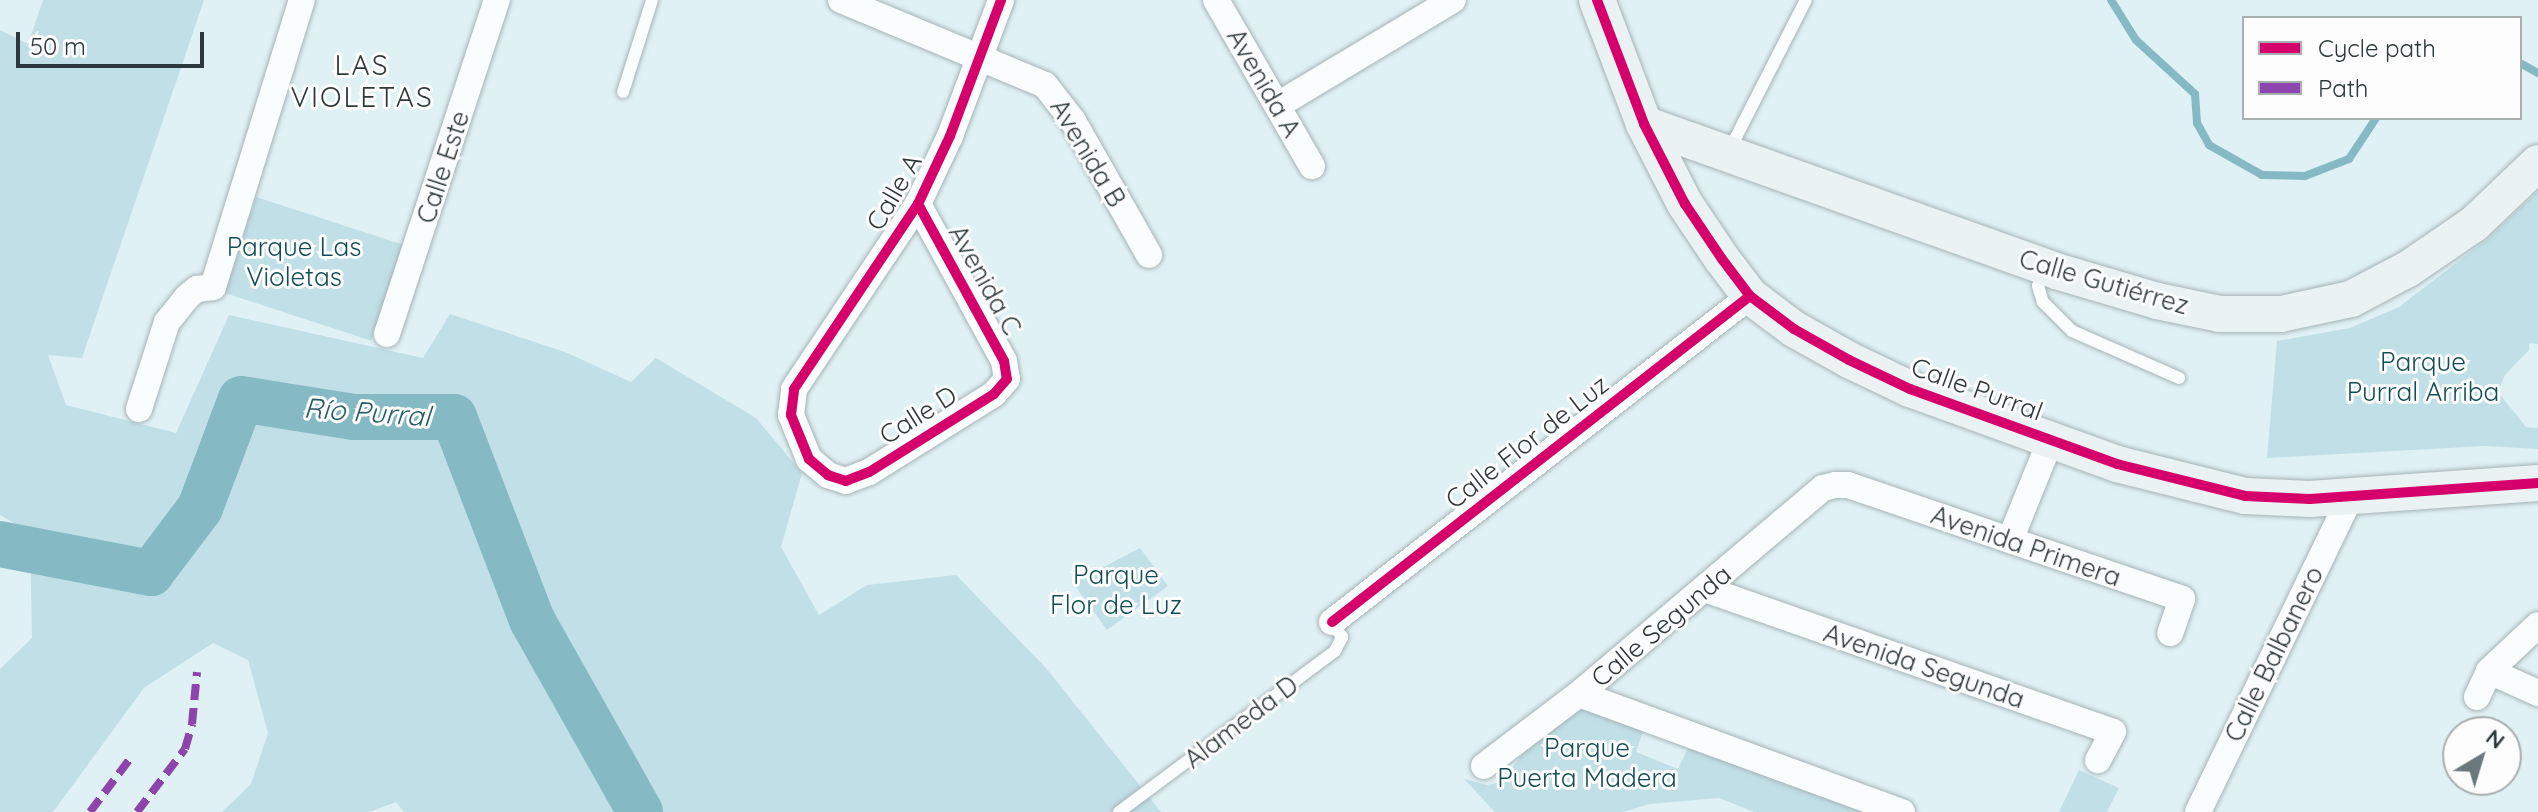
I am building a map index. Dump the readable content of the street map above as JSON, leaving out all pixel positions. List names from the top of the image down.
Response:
{
  "streets": {
    "street": [
      "Avenida A",
      "Avenida B",
      "Calle Este",
      "Calle A",
      "Avenida C",
      "Calle Gutiérrez",
      "Calle Purral",
      "Calle D",
      "Calle Flor de Luz",
      "Avenida Primera",
      "Calle Segunda",
      "Calle Balbanero",
      "Avenida Segunda"
    ],
    "lane": ["Alameda D"]
  },
  "crossings": [
    ["Avenida B", "Calle A"],
    ["Calle A", "Avenida C"],
    ["Calle A", "Calle D"],
    ["Avenida C", "Calle D"],
    ["Calle Gutiérrez", "Calle Purral"],
    ["Calle Purral", "Calle Flor de Luz"],
    ["Calle Purral", "Calle Balbanero"],
    ["Calle Flor de Luz", "Alameda D"],
    ["Avenida Primera", "Calle Segunda"],
    ["Calle Segunda", "Avenida Segunda"]
  ],
  "districts": ["LAS VIOLETAS"],
  "water": ["Río Purral"],
  "parks": [
    "Parque Las Violetas",
    "Parque Purral Arriba",
    "Parque Flor de Luz",
    "Parque Puerta Madera"
  ],
  "legend": ["Cycle path", "Path"],
  "scale_bar": "50 m",
  "north": "top right"
}
